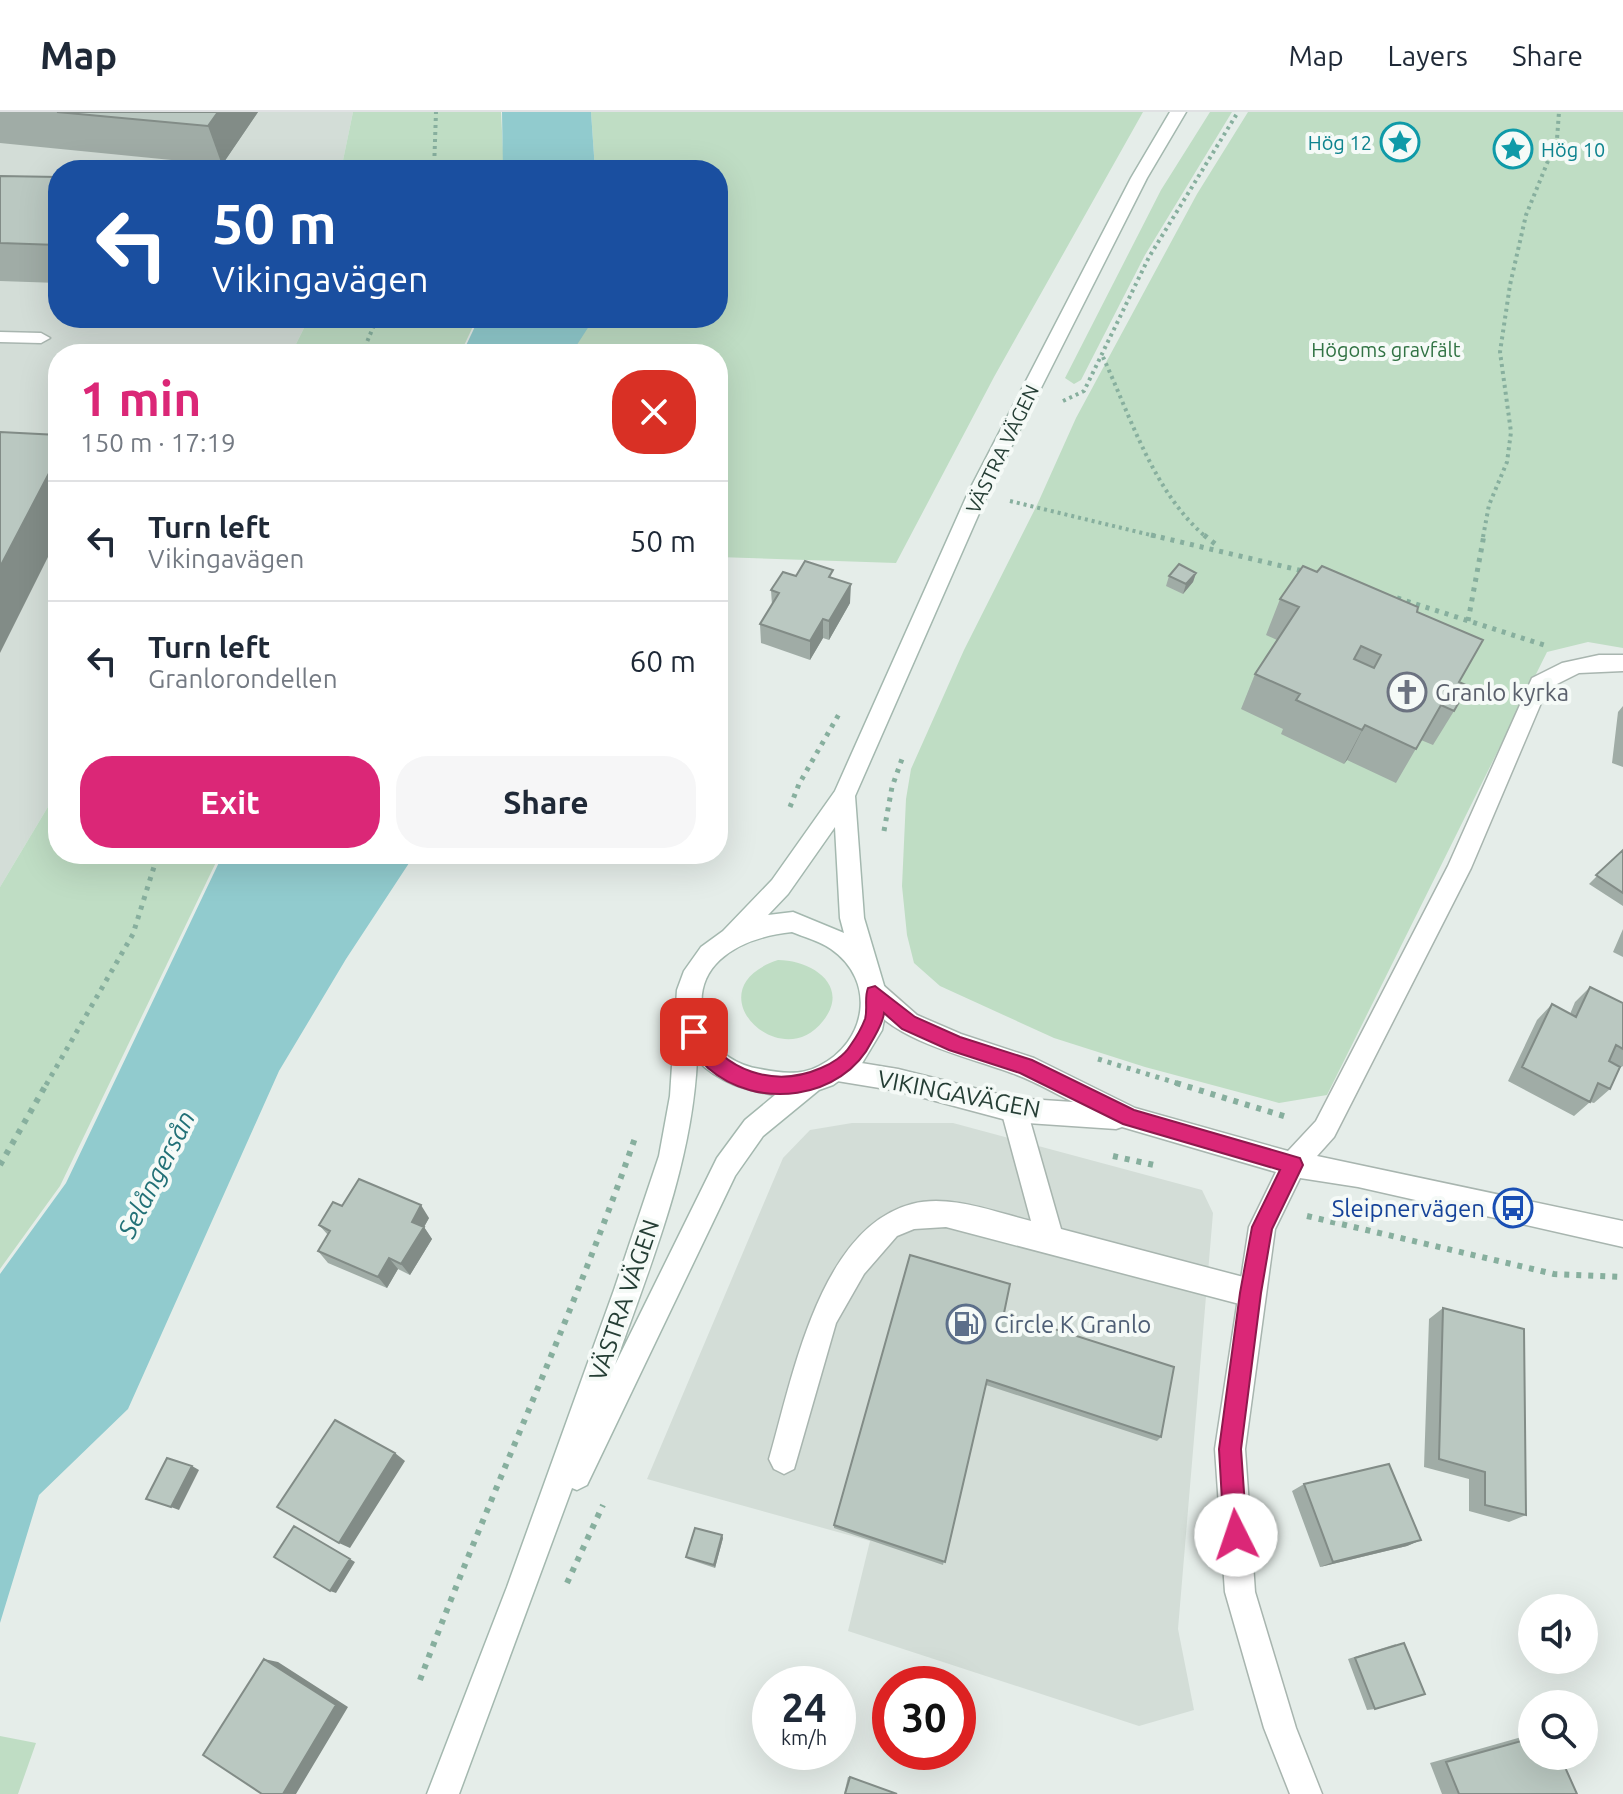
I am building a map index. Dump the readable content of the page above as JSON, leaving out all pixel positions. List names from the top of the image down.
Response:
{
  "streets": {
    "street": ["VÄSTRA VÄGEN", "VIKINGAVÄGEN"]
  },
  "crossings": [
    ["VÄSTRA VÄGEN", "VIKINGAVÄGEN"]
  ],
  "water": ["Selångersån"],
  "parks": ["Högoms gravfält"],
  "places": {
    "place": ["Hög 12", "Hög 10"],
    "church": ["Granlo kyrka"],
    "bus stop": ["Sleipnervägen"],
    "fuel station": ["Circle K Granlo"]
  },
  "page": {
    "header": "Map",
    "nav": ["Map", "Layers", "Share"],
    "turn": ["50 m", "Vikingavägen"],
    "heading": ["1 min", "150 m · 17:19"],
    "list": [
      {
        "name": "Turn left",
        "note": "Vikingavägen",
        "value": "50 m"
      },
      {
        "name": "Turn left",
        "note": "Granlorondellen",
        "value": "60 m"
      }
    ],
    "buttons": ["Exit", "Share"],
    "speed": "24 km/h",
    "limit": "30"
  }
}
